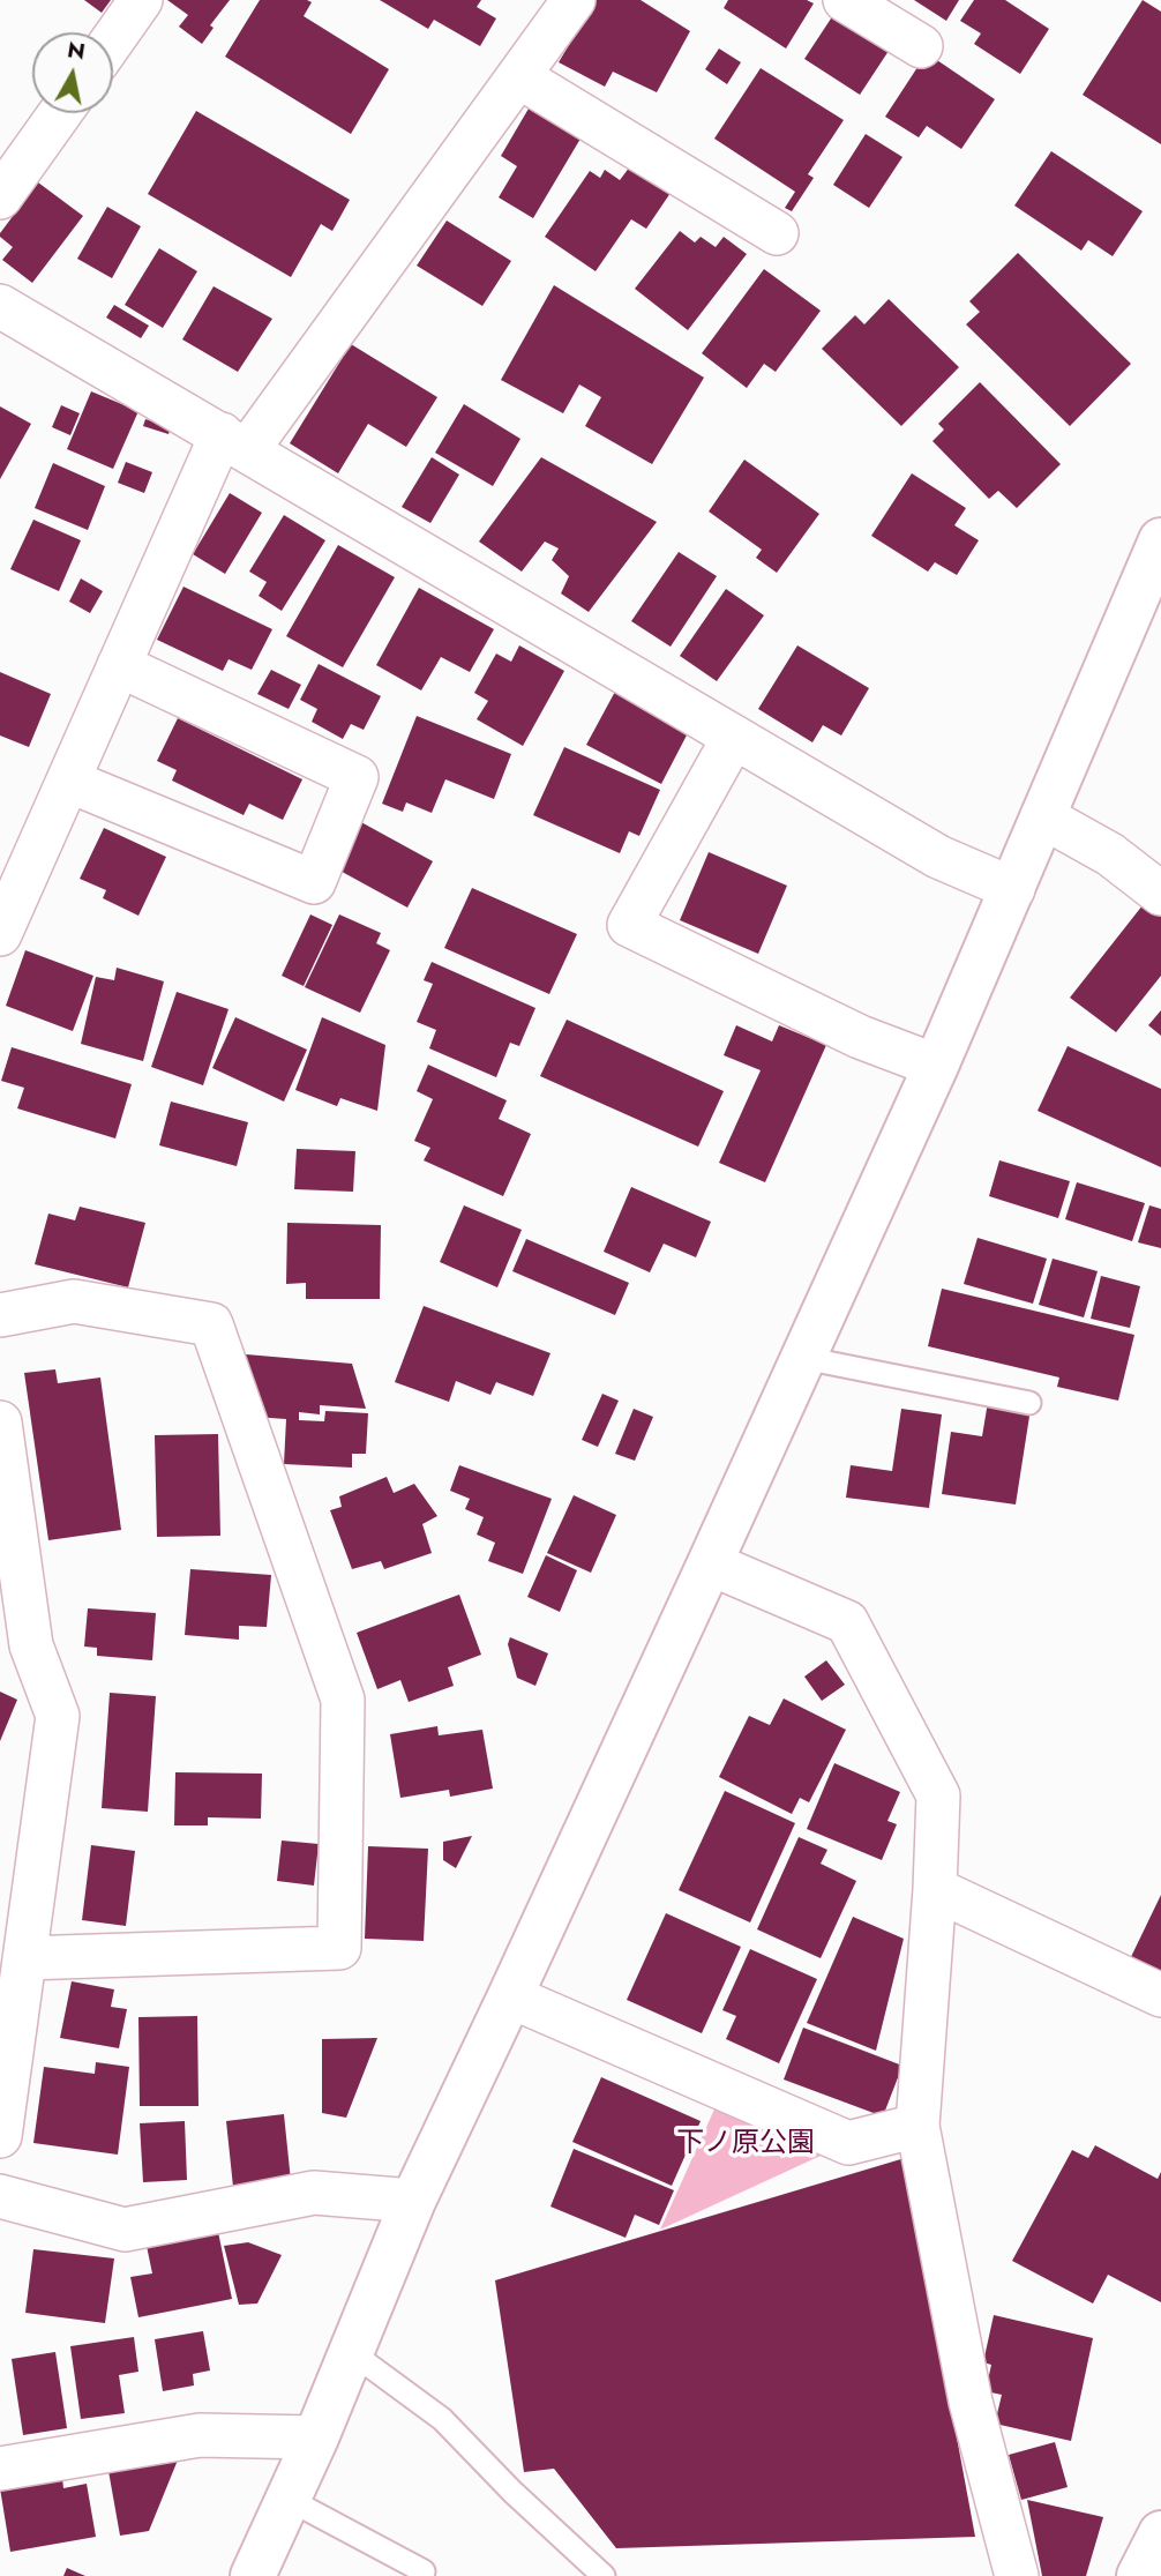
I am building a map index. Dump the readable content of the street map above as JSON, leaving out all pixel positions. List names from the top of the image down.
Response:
{
  "parks": ["下ノ原公園"],
  "north": "top"
}
